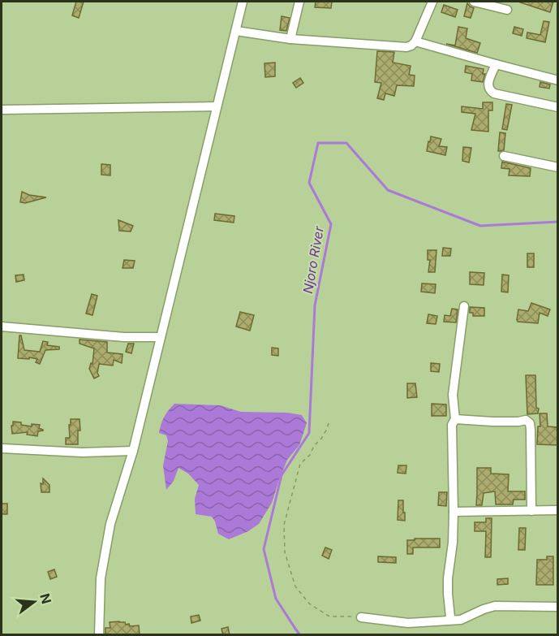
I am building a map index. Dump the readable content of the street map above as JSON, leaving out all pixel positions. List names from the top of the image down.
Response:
{
  "water": ["Njoro River"],
  "north": "right"
}
